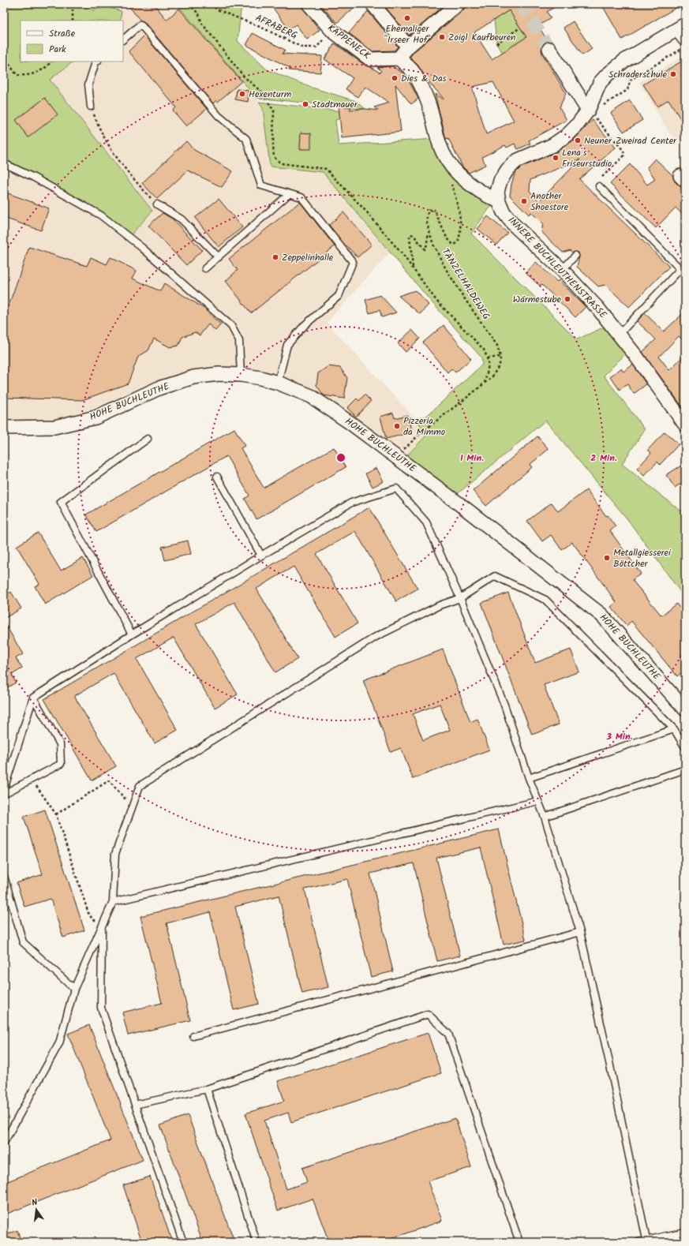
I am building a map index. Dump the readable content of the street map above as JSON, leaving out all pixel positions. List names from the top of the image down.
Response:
{
  "streets": {
    "street": ["KAPPENECK", "INNERE BUCHLEUTHENSTRASSE", "HOHE BUCHLEUTHE"],
    "path": ["AFRABERG", "TÄNZELHALDEWEG"]
  },
  "crossings": [
    ["AFRABERG", "KAPPENECK"]
  ],
  "places": [
    "Ehemaliger \"Irseer Hof\"",
    "Zoigl Kaufbeuren",
    "Schraderschule",
    "Dies & Das",
    "Hexenturm",
    "Stadtmauer",
    "Neuner Zweirad Center",
    "Lena´s Friseurstudio",
    "Another Shoestore",
    "Zeppelinhalle",
    "Wärmestube",
    "Pizzeria da Mimmo",
    "Metallgiesserei Böttcher"
  ],
  "legend": ["Straße", "Park"],
  "north": "top",
  "rings": ["1 Min.", "2 Min.", "3 Min."]
}
